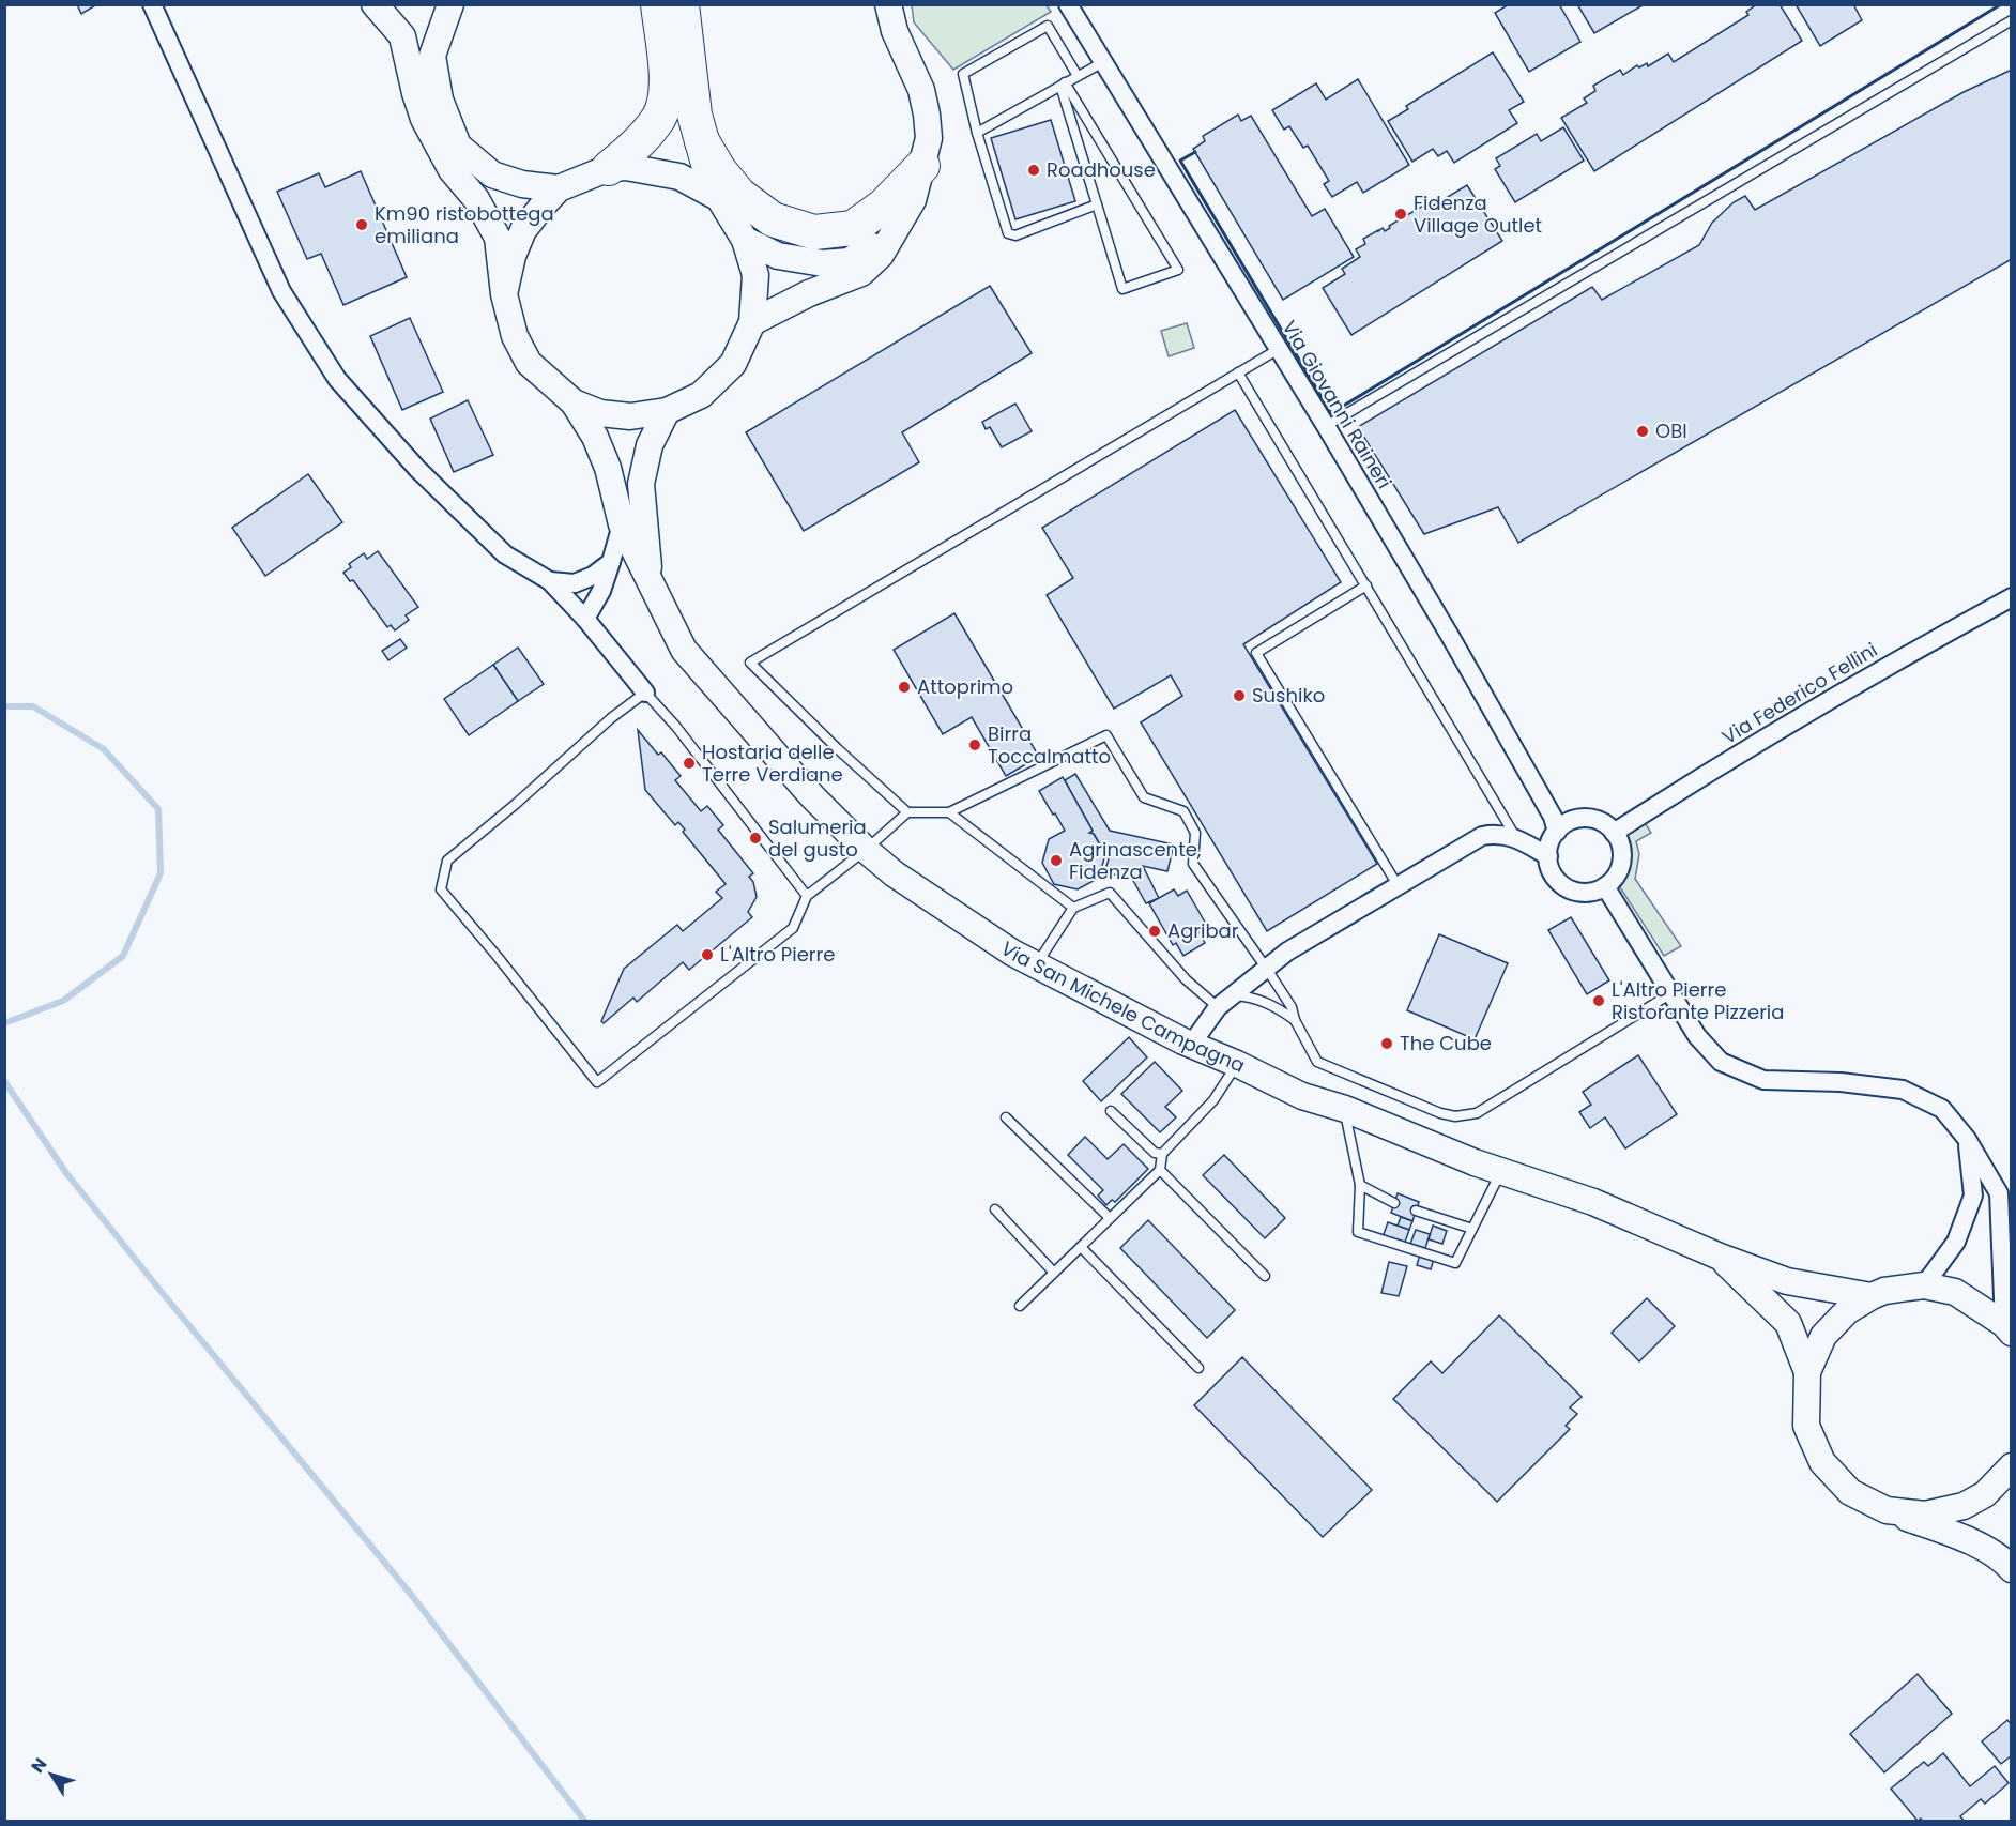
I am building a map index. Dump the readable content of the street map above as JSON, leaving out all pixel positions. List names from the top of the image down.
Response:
{
  "streets": {
    "main road": ["Via San Michele Campagna"],
    "street": ["Via Giovanni Raineri", "Via Federico Fellini"]
  },
  "crossings": [
    ["Via Giovanni Raineri", "Via Federico Fellini"]
  ],
  "places": [
    "Roadhouse",
    "Fidenza Village Outlet",
    "Km90 ristobottega emiliana",
    "OBI",
    "Attoprimo",
    "Sushiko",
    "Birra Toccalmatto",
    "Hostaria delle Terre Verdiane",
    "Salumeria del gusto",
    "Agrinascente, Fidenza",
    "Agribar",
    "L'Altro Pierre",
    "L'Altro Pierre Ristorante Pizzeria",
    "The Cube"
  ],
  "north": "top left"
}
